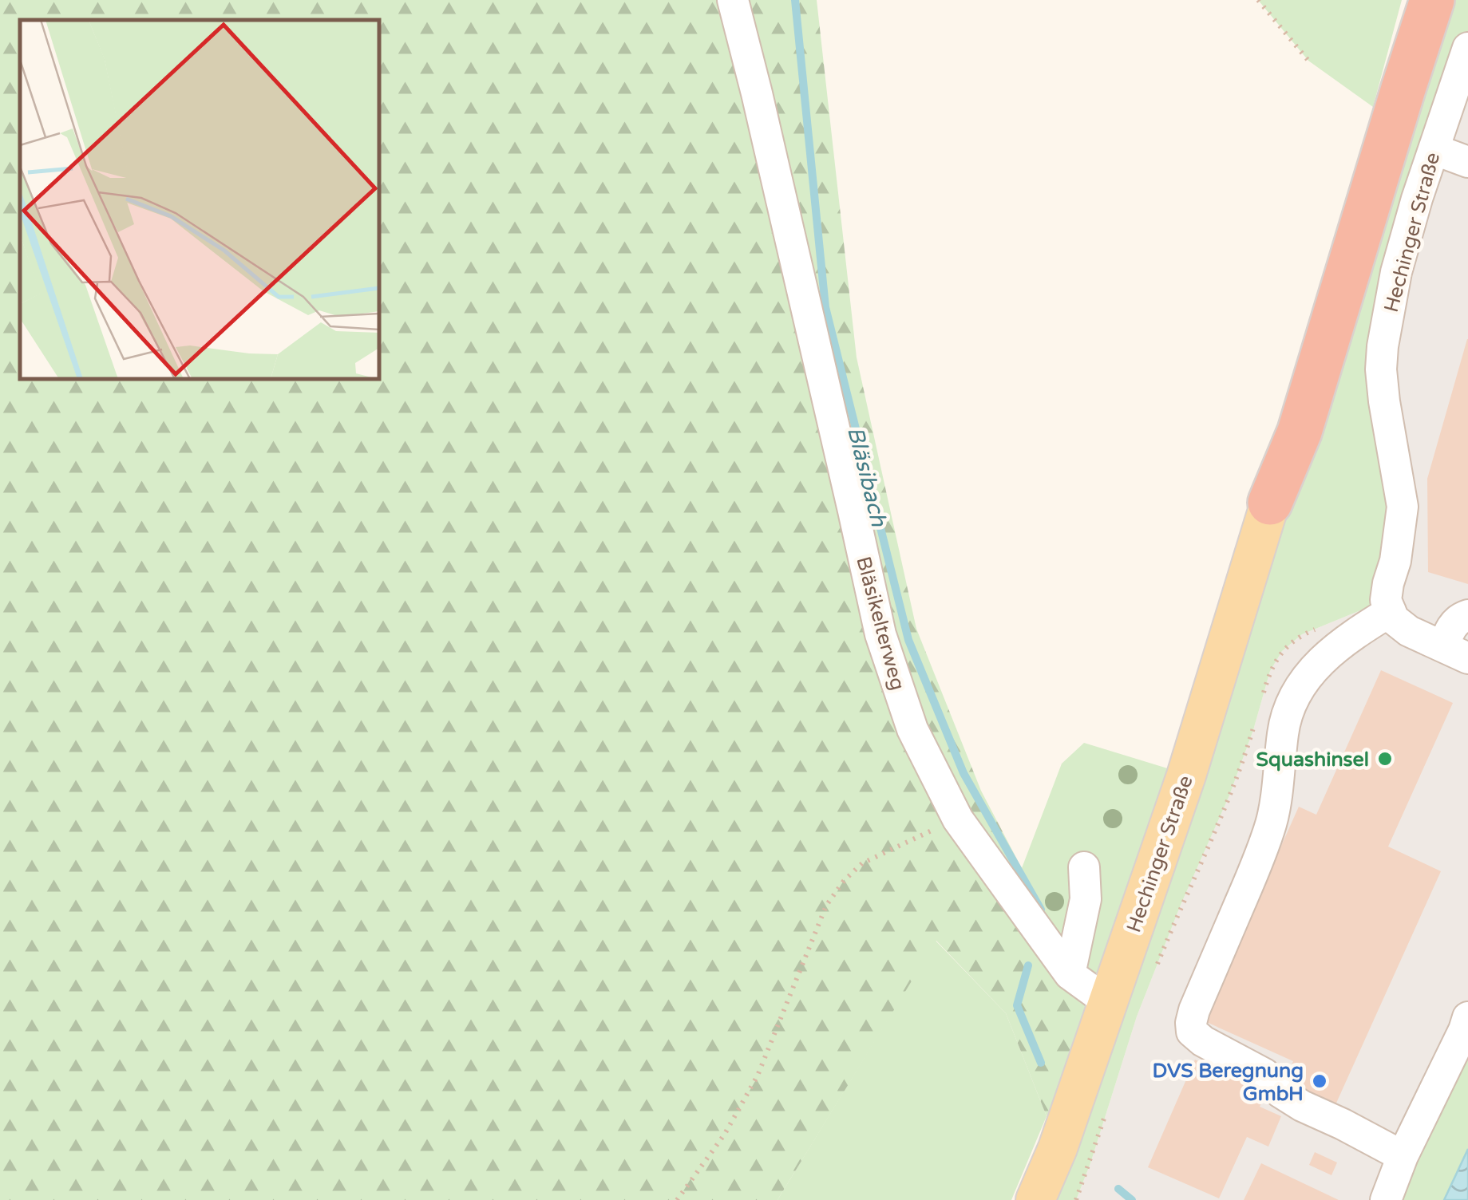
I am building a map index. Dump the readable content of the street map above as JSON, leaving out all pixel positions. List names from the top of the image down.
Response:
{
  "streets": {
    "main road": ["Hechinger Straße"],
    "street": ["Bläsikelterweg"]
  },
  "crossings": [
    ["Hechinger Straße", "Bläsikelterweg"]
  ],
  "water": ["Bläsibach"],
  "places": ["Squashinsel", "DVS Beregnung GmbH"]
}
